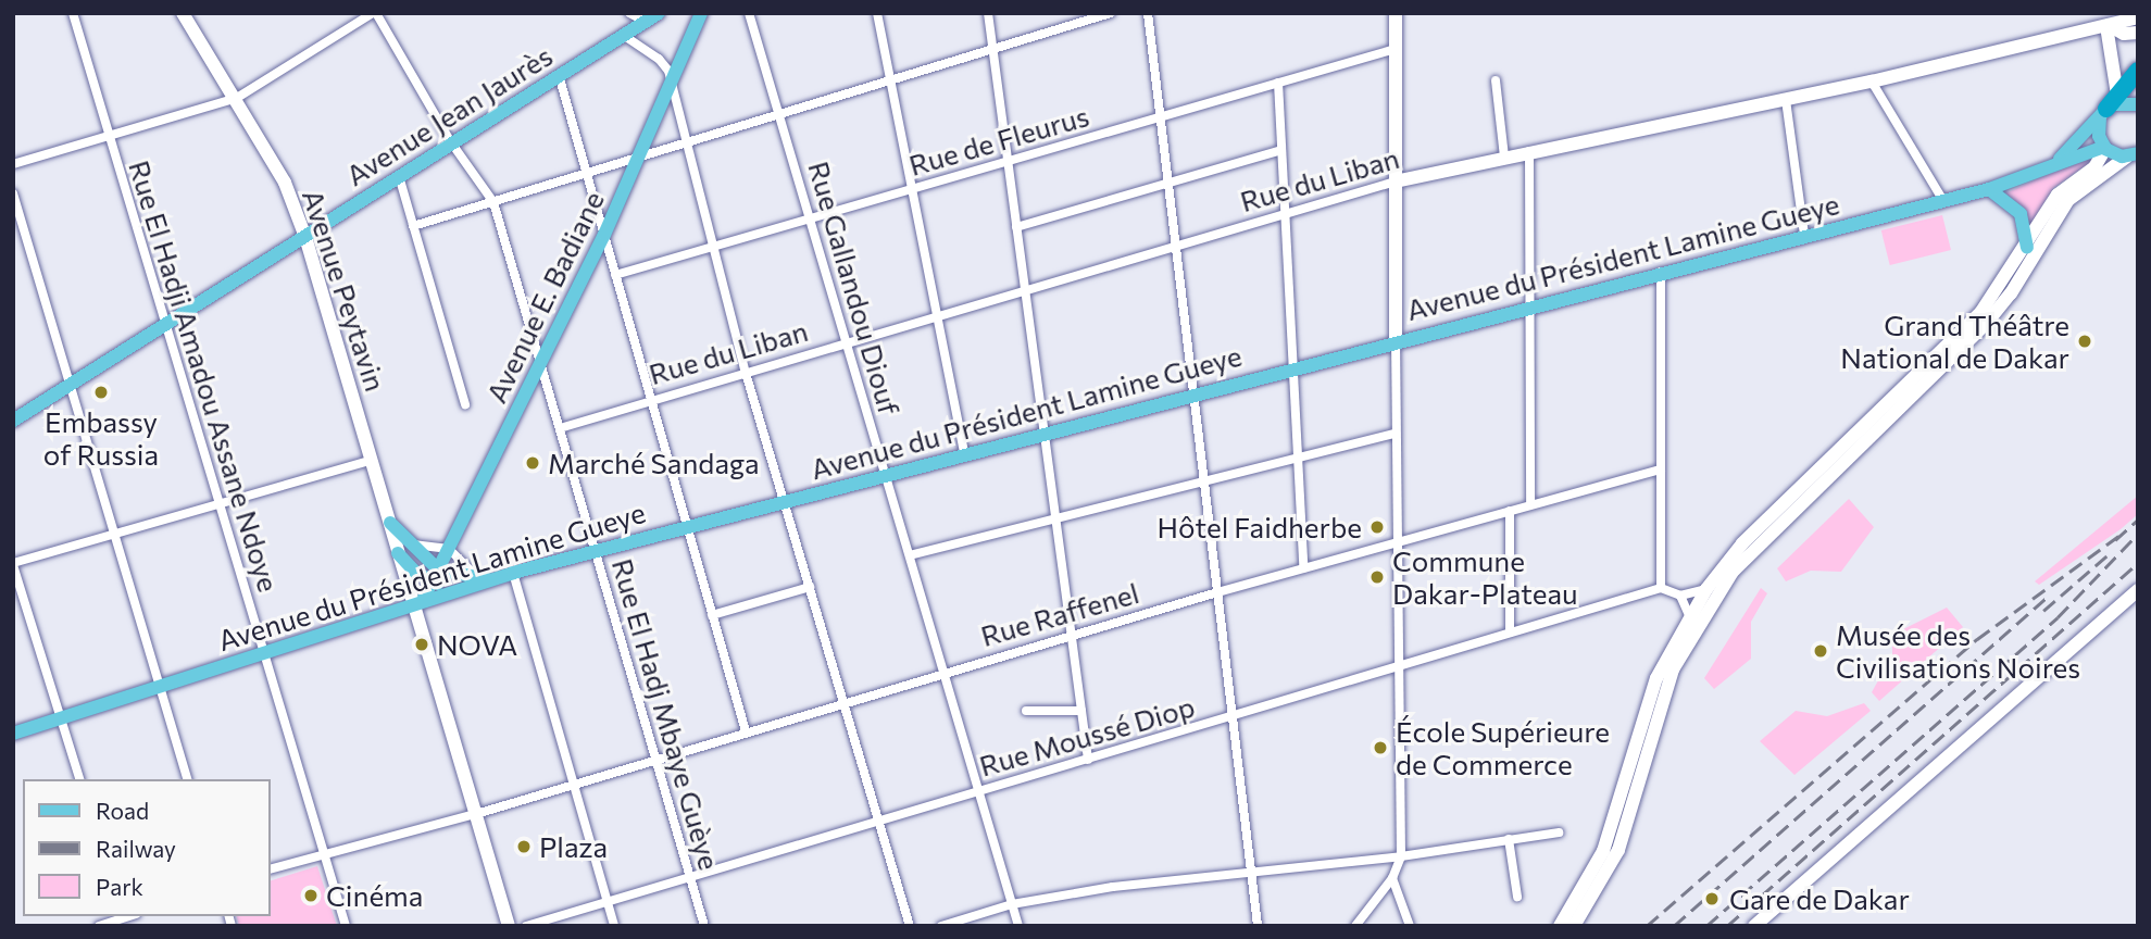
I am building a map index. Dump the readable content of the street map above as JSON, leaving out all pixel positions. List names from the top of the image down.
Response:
{
  "streets": {
    "main road": ["Avenue Jean Jaurès", "Avenue du Président Lamine Gueye", "Avenue E. Badiane"],
    "street": [
      "Rue de Fleurus",
      "Rue du Liban",
      "Rue Gallandou Diouf",
      "Avenue Peytavin",
      "Rue El Hadji Amadou Assane Ndoye",
      "Rue Raffenel",
      "Rue El Hadj Mbaye Guèye",
      "Rue Moussé Diop"
    ]
  },
  "crossings": [
    ["Avenue Jean Jaurès", "Avenue Peytavin"],
    ["Avenue Jean Jaurès", "Rue El Hadji Amadou Assane Ndoye"],
    ["Avenue Jean Jaurès", "Rue El Hadj Mbaye Guèye"],
    ["Rue de Fleurus", "Rue Gallandou Diouf"],
    ["Rue du Liban", "Rue Gallandou Diouf"],
    ["Rue du Liban", "Rue El Hadj Mbaye Guèye"],
    ["Avenue du Président Lamine Gueye", "Rue Gallandou Diouf"],
    ["Avenue du Président Lamine Gueye", "Avenue Peytavin"],
    ["Avenue du Président Lamine Gueye", "Avenue E. Badiane"],
    ["Avenue du Président Lamine Gueye", "Rue El Hadji Amadou Assane Ndoye"],
    ["Avenue du Président Lamine Gueye", "Rue El Hadj Mbaye Guèye"],
    ["Rue Gallandou Diouf", "Rue Raffenel"],
    ["Rue Gallandou Diouf", "Rue Moussé Diop"],
    ["Avenue Peytavin", "Avenue E. Badiane"],
    ["Avenue Peytavin", "Rue Raffenel"],
    ["Avenue E. Badiane", "Rue El Hadj Mbaye Guèye"],
    ["Rue El Hadji Amadou Assane Ndoye", "Rue Raffenel"],
    ["Rue Raffenel", "Rue El Hadj Mbaye Guèye"],
    ["Rue El Hadj Mbaye Guèye", "Rue Moussé Diop"]
  ],
  "places": [
    "Grand Théâtre National de Dakar",
    "Embassy of Russia",
    "Marché Sandaga",
    "Hôtel Faidherbe",
    "Commune Dakar-Plateau",
    "NOVA",
    "Musée des Civilisations Noires",
    "École Supérieure de Commerce",
    "Plaza",
    "Cinéma",
    "Gare de Dakar"
  ],
  "legend": ["Road", "Railway", "Park"]
}
